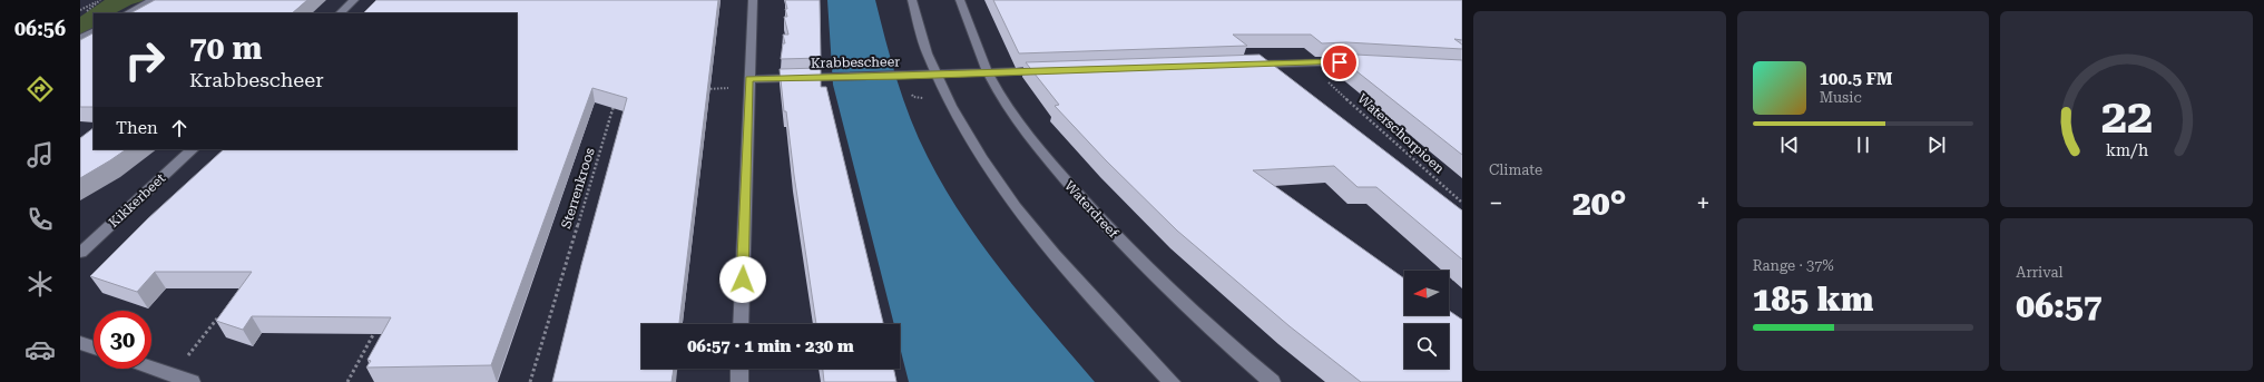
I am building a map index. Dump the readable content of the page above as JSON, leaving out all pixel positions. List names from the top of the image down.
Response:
{
  "streets": {
    "street": ["Krabbescheer", "Kikkerbeet", "Waterdreef"],
    "path": ["Waterschorpioen", "Sterrenkroos"]
  },
  "crossings": [
    ["Krabbescheer", "Waterdreef"]
  ],
  "north": "left",
  "page": {
    "tabs": "06:56",
    "tile": [
      "Climate",
      ["Range · 37%", "185 km"],
      ["Arrival", "06:57"]
    ],
    "turn": ["70 m", "Krabbescheer"],
    "song": ["100.5 FM", "Music"],
    "then": "Then",
    "heat": ["−", "20°", "+"],
    "limit": "30",
    "trip": "06:57 · 1 min · 230 m",
    "gauge": ["22", "km/h"]
  }
}
